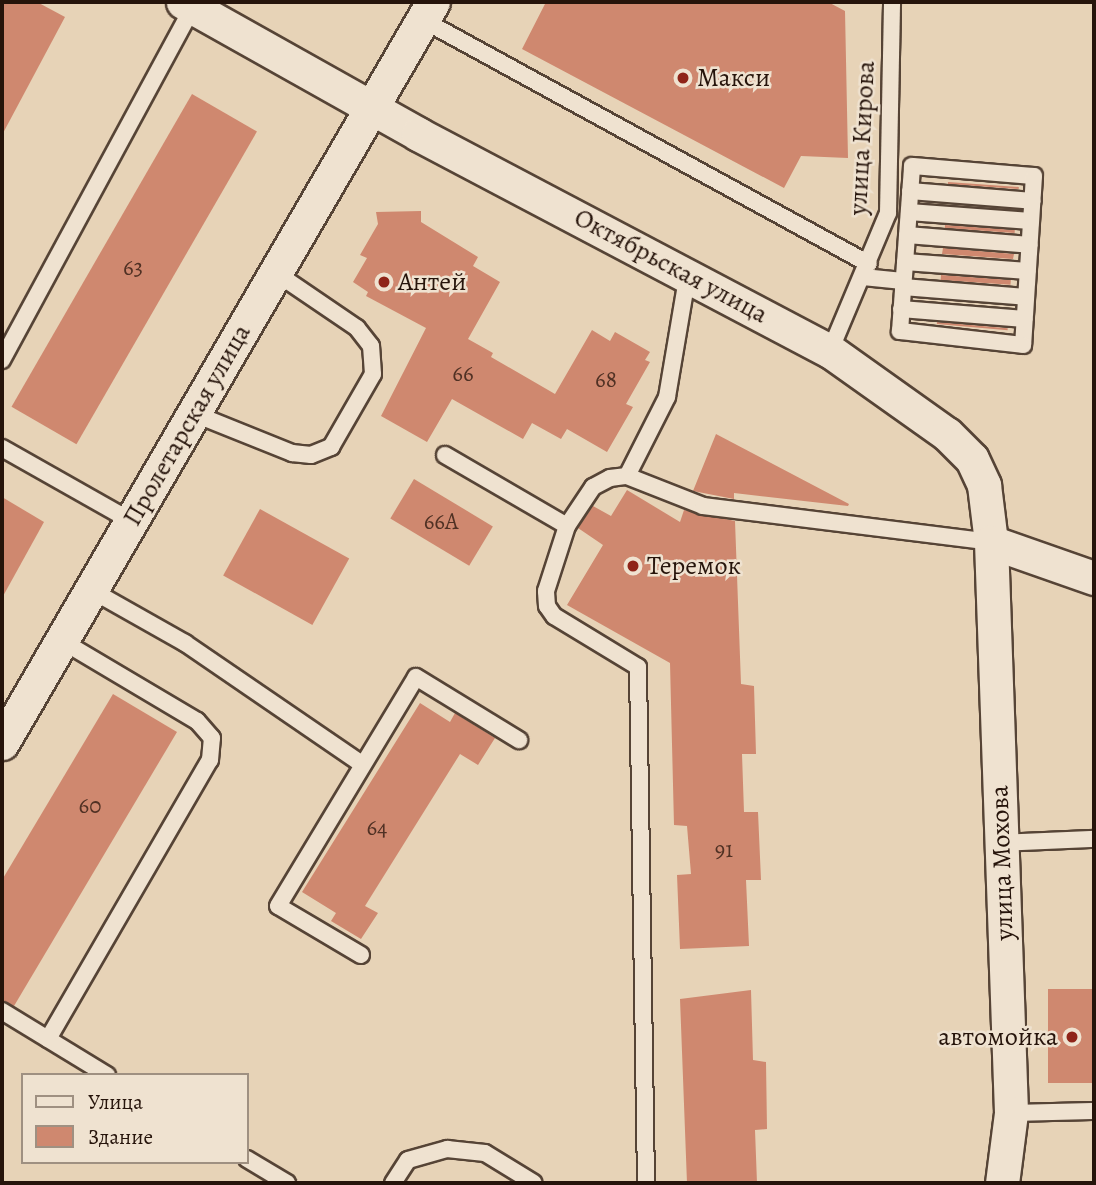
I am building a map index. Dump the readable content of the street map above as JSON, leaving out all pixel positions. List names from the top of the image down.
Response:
{
  "streets": {
    "street": ["Октябрьская улица", "Пролетарская улица", "улица Мохова"],
    "lane": ["улица Кирова"]
  },
  "crossings": [
    ["улица Кирова", "Октябрьская улица"],
    ["Октябрьская улица", "Пролетарская улица"],
    ["Октябрьская улица", "улица Мохова"]
  ],
  "places": [
    "Макси",
    "Антей",
    "Теремок",
    "автомойка"
  ],
  "house_numbers": [
    "63",
    "66",
    "68",
    "66А",
    "60",
    "64",
    "91"
  ],
  "legend": ["Улица", "Здание"]
}
